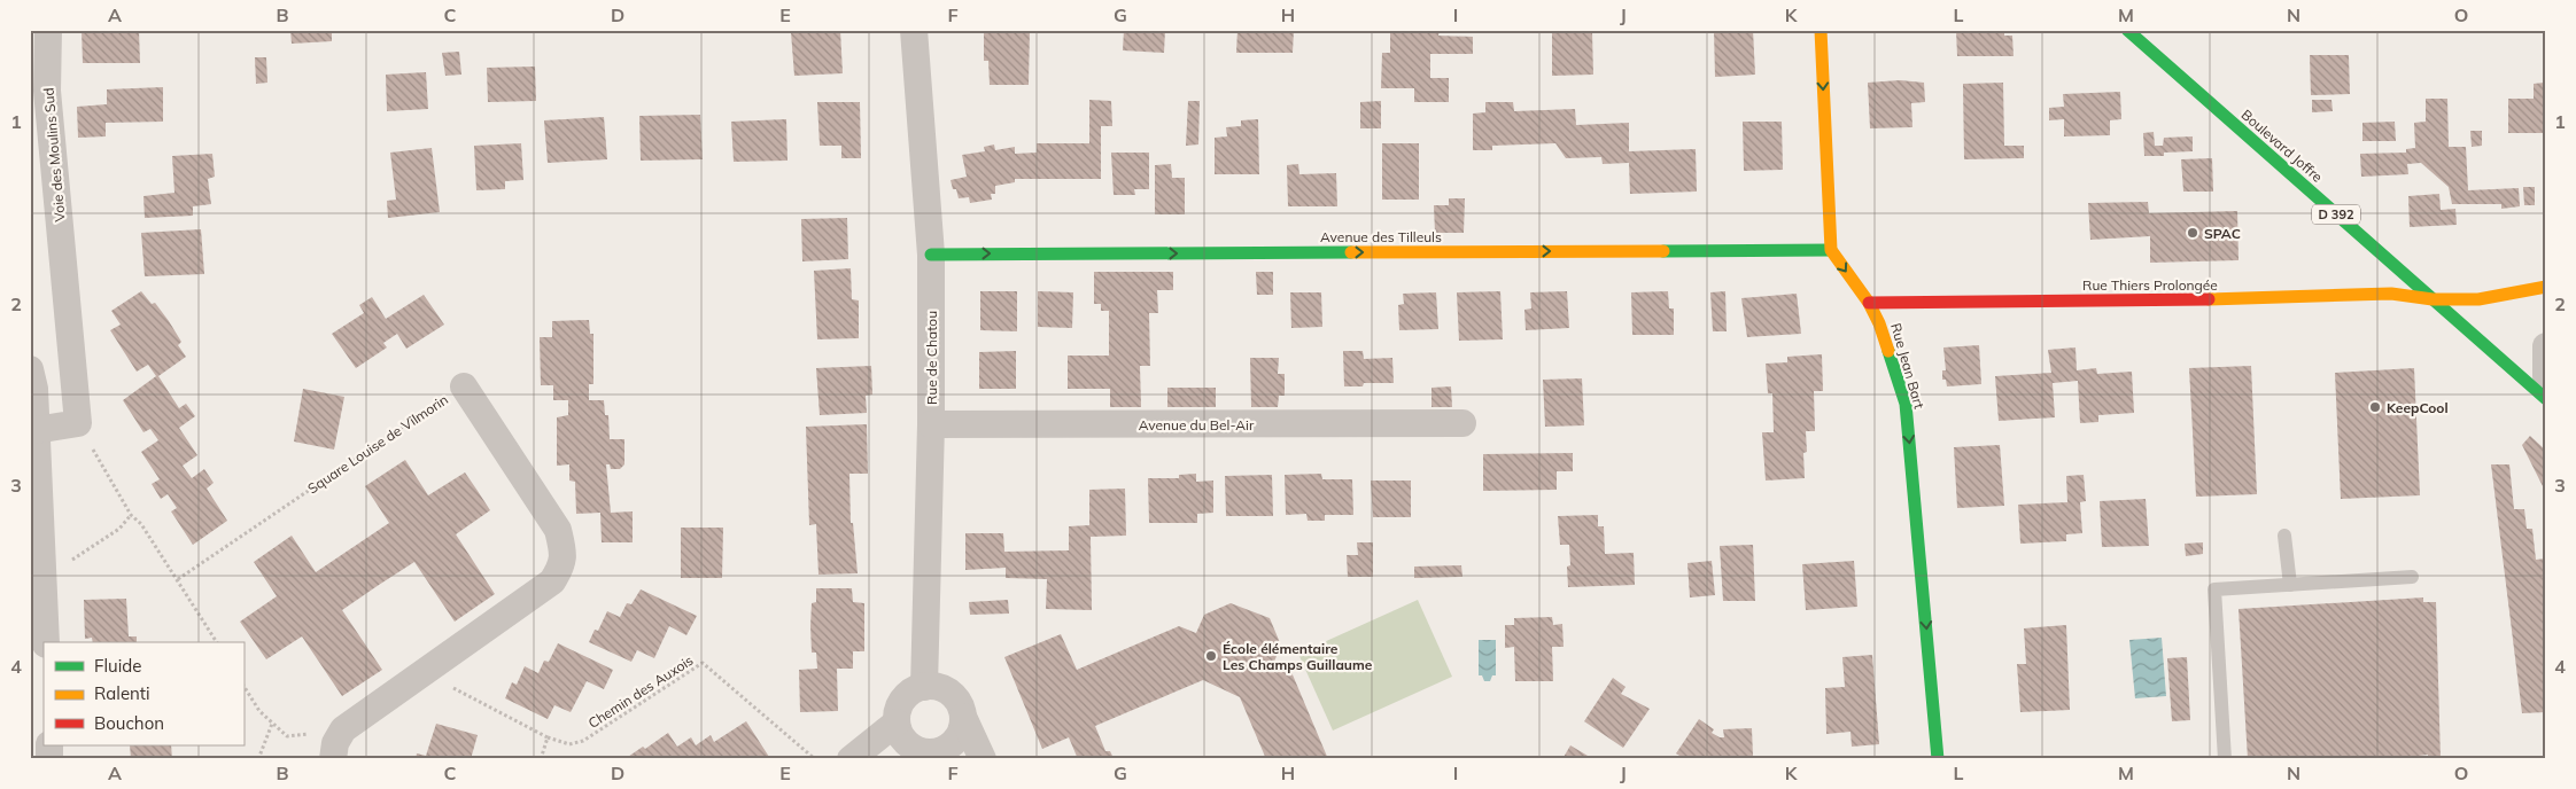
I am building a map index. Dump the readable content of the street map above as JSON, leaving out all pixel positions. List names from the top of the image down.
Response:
{
  "streets": {
    "street": [
      "Boulevard Joffre",
      "Voie des Moulins Sud",
      "D 392",
      "Avenue des Tilleuls",
      "Rue Thiers Prolongée",
      "Rue de Chatou",
      "Rue Jean Bart",
      "Avenue du Bel-Air",
      "Square Louise de Vilmorin"
    ],
    "path": ["Chemin des Auxois"]
  },
  "crossings": [
    ["Boulevard Joffre", "Rue Thiers Prolongée"],
    ["Avenue des Tilleuls", "Rue de Chatou"],
    ["Avenue des Tilleuls", "Rue Jean Bart"],
    ["Rue Thiers Prolongée", "Rue Jean Bart"],
    ["Rue de Chatou", "Avenue du Bel-Air"],
    ["Square Louise de Vilmorin", "Chemin des Auxois"]
  ],
  "one_way": ["Avenue des Tilleuls", "Rue Jean Bart"],
  "places": ["SPAC", "KeepCool", "École élémentaire Les Champs Guillaume"],
  "legend": ["Fluide", "Ralenti", "Bouchon"],
  "grid": {
    "columns": [
      "A",
      "B",
      "C",
      "D",
      "E",
      "F",
      "G",
      "H",
      "I",
      "J",
      "K",
      "L",
      "M",
      "N",
      "O"
    ],
    "rows": [
      "1",
      "2",
      "3",
      "4"
    ]
  }
}
